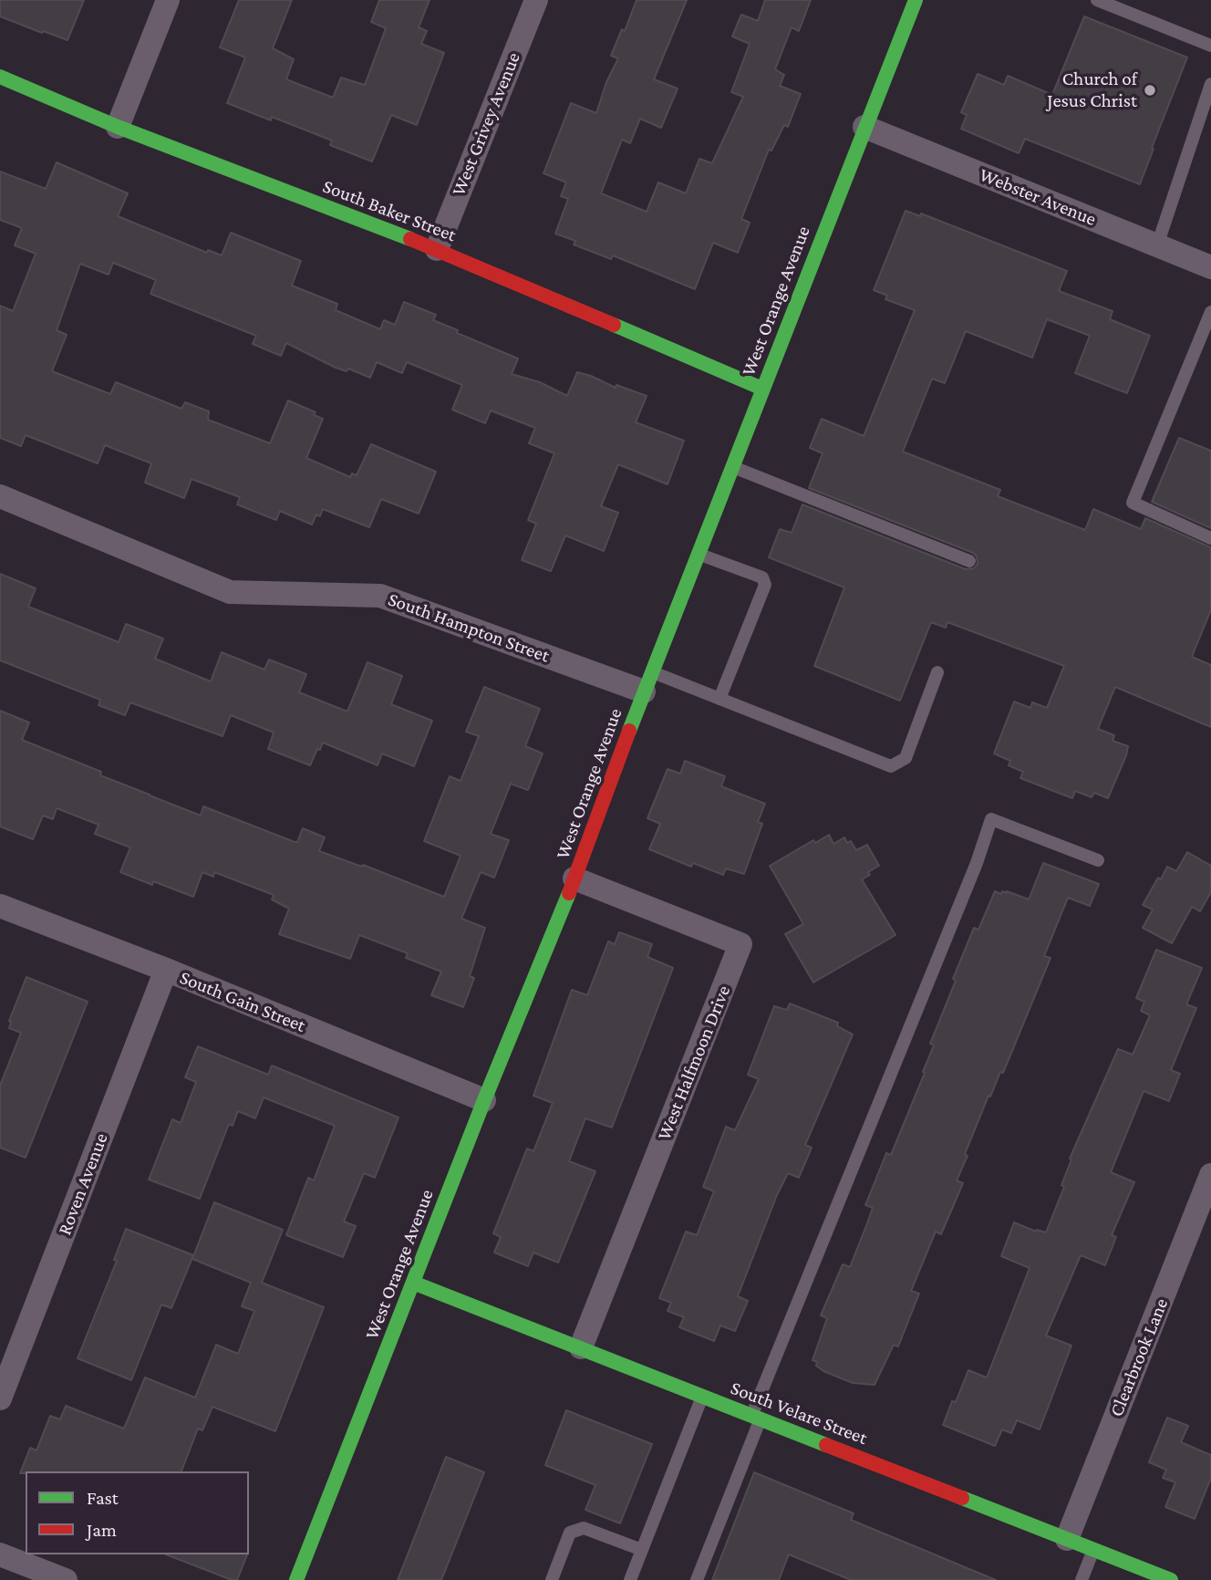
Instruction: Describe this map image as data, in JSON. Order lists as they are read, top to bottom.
{
  "streets": {
    "street": [
      "West Grivey Avenue",
      "Webster Avenue",
      "South Baker Street",
      "West Orange Avenue",
      "South Hampton Street",
      "South Gain Street",
      "West Halfmoon Drive",
      "Roven Avenue",
      "Clearbrook Lane",
      "South Velare Street"
    ]
  },
  "crossings": [
    ["West Grivey Avenue", "South Baker Street"],
    ["Webster Avenue", "West Orange Avenue"],
    ["South Baker Street", "West Orange Avenue"],
    ["West Orange Avenue", "South Hampton Street"],
    ["West Orange Avenue", "South Gain Street"],
    ["West Orange Avenue", "West Halfmoon Drive"],
    ["West Orange Avenue", "South Velare Street"],
    ["South Gain Street", "Roven Avenue"],
    ["West Halfmoon Drive", "South Velare Street"],
    ["Clearbrook Lane", "South Velare Street"]
  ],
  "places": ["Church of Jesus Christ"],
  "legend": ["Fast", "Jam"]
}
